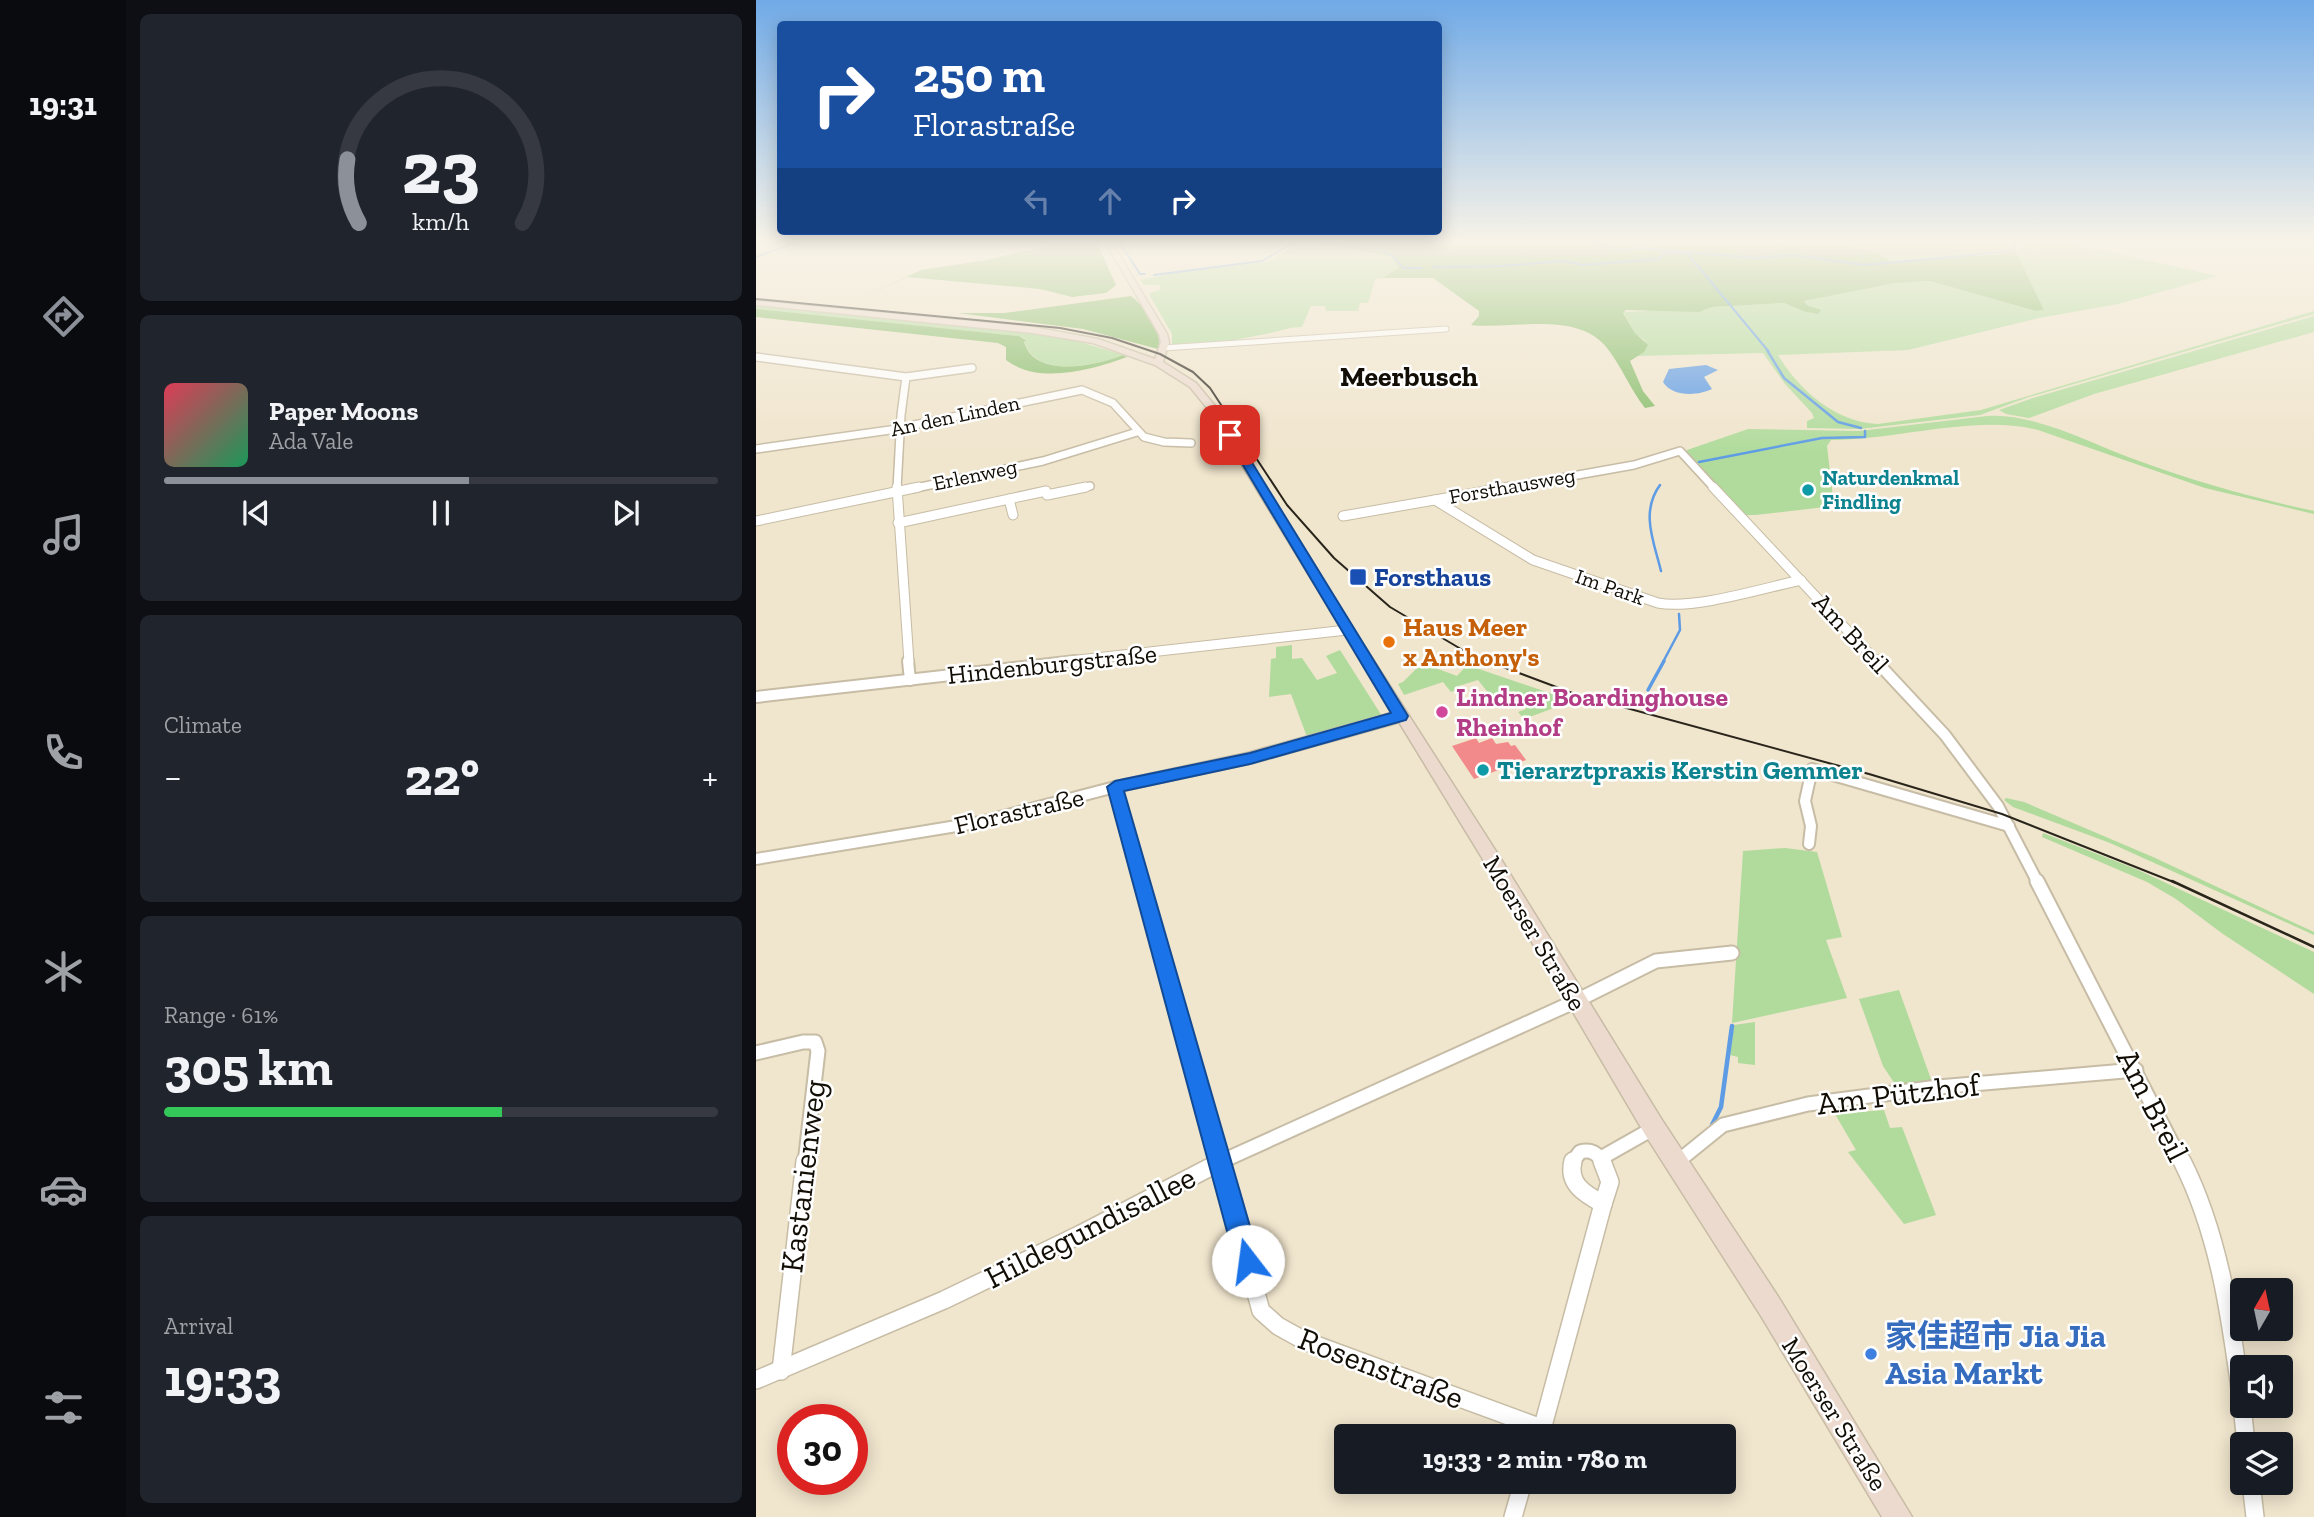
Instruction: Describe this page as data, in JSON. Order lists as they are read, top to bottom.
{
  "streets": {
    "main road": ["Moerser Straße"],
    "street": [
      "An den Linden",
      "Erlenweg",
      "Forsthausweg",
      "Im Park",
      "Am Breil",
      "Hindenburgstraße",
      "Florastraße",
      "Am Pützhof",
      "Kastanienweg",
      "Hildegundisallee",
      "Rosenstraße"
    ]
  },
  "crossings": [
    ["An den Linden", "Erlenweg"],
    ["Forsthausweg", "Im Park"],
    ["Forsthausweg", "Am Breil"],
    ["Im Park", "Am Breil"],
    ["Am Breil", "Am Pützhof"],
    ["Hindenburgstraße", "Moerser Straße"],
    ["Florastraße", "Moerser Straße"],
    ["Florastraße", "Rosenstraße"],
    ["Moerser Straße", "Am Pützhof"],
    ["Moerser Straße", "Hildegundisallee"],
    ["Kastanienweg", "Hildegundisallee"],
    ["Hildegundisallee", "Rosenstraße"]
  ],
  "districts": ["Meerbusch"],
  "places": {
    "other": [
      "Naturdenkmal Findling",
      "Haus Meer x Anthony's",
      "Lindner Boardinghouse Rheinhof",
      "Tierarztpraxis Kerstin Gemmer",
      "家佳超市 Jia Jia Asia Markt"
    ],
    "transit": ["Forsthaus"]
  },
  "north": "top",
  "page": {
    "tabs": "19:31",
    "turn": ["250 m", "Florastraße"],
    "song": ["Paper Moons", "Ada Vale"],
    "tile": [
      "Climate",
      ["Range · 61%", "305 km"],
      ["Arrival", "19:33"]
    ],
    "heat": ["−", "22°", "+"],
    "limit": "30",
    "trip": "19:33 · 2 min · 780 m",
    "gauge": ["23", "km/h"]
  }
}
